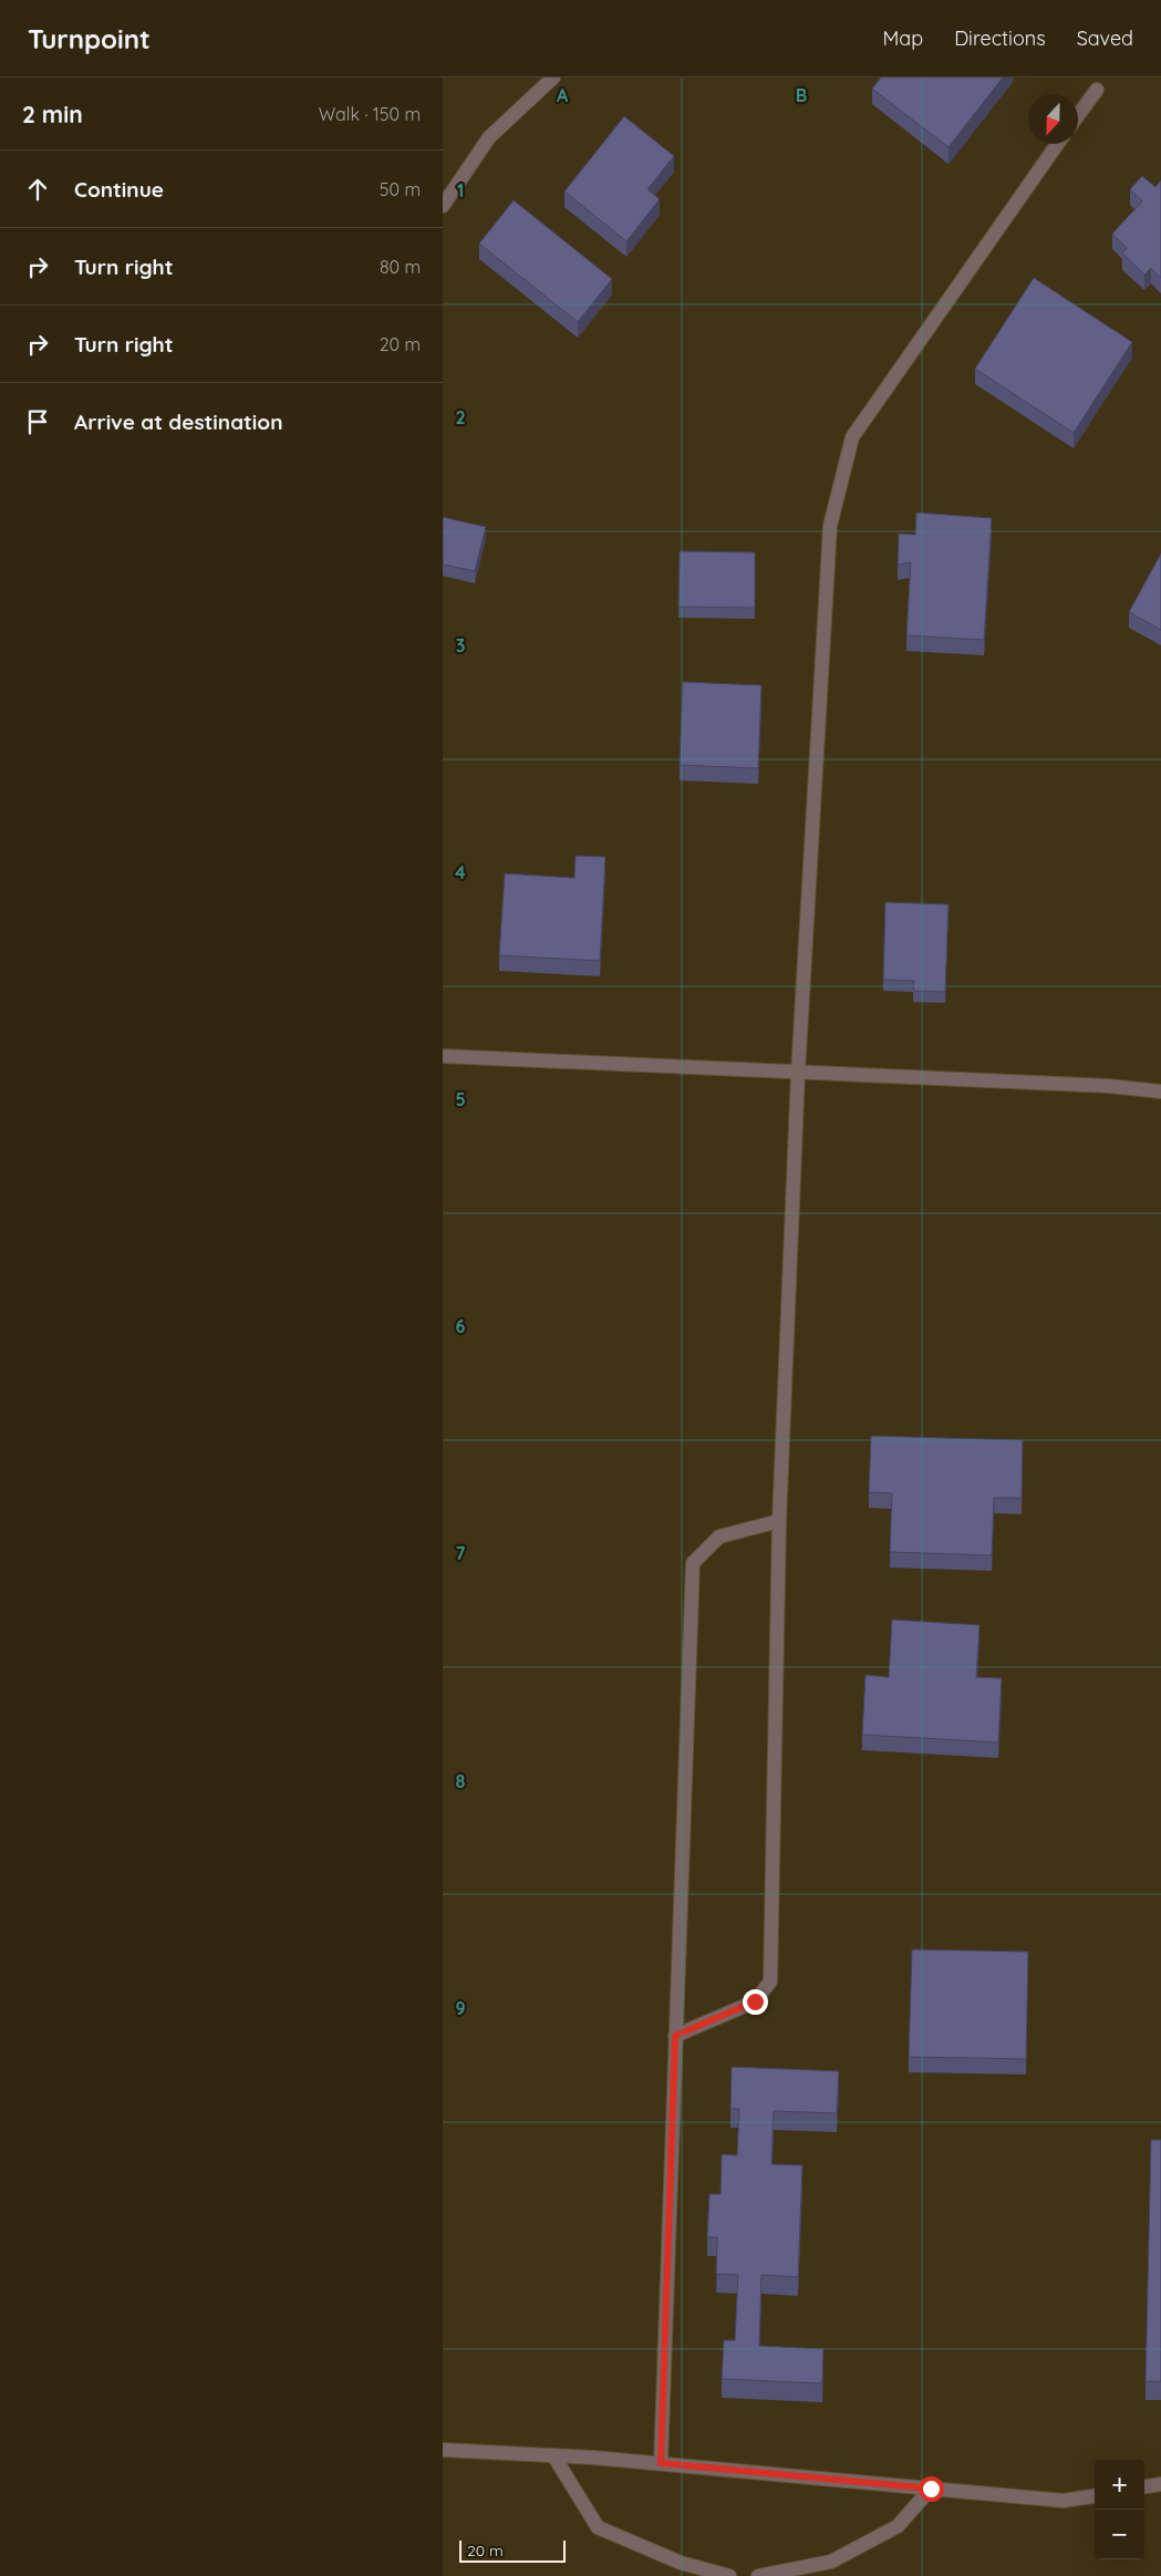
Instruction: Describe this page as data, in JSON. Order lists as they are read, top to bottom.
{
  "scale_bar": "20 m",
  "north": "bottom",
  "page": {
    "header": "Turnpoint",
    "nav": ["Map", "Directions", "Saved"],
    "heading": ["2 min", "Walk · 150 m"],
    "list": [
      ["Continue", "50 m"],
      ["Turn right", "80 m"],
      ["Turn right", "20 m"],
      "Arrive at destination"
    ],
    "map_buttons": ["+", "−"],
    "scale": "20 m"
  },
  "grid": {
    "columns": ["A", "B"],
    "rows": [
      "1",
      "2",
      "3",
      "4",
      "5",
      "6",
      "7",
      "8",
      "9"
    ]
  }
}
